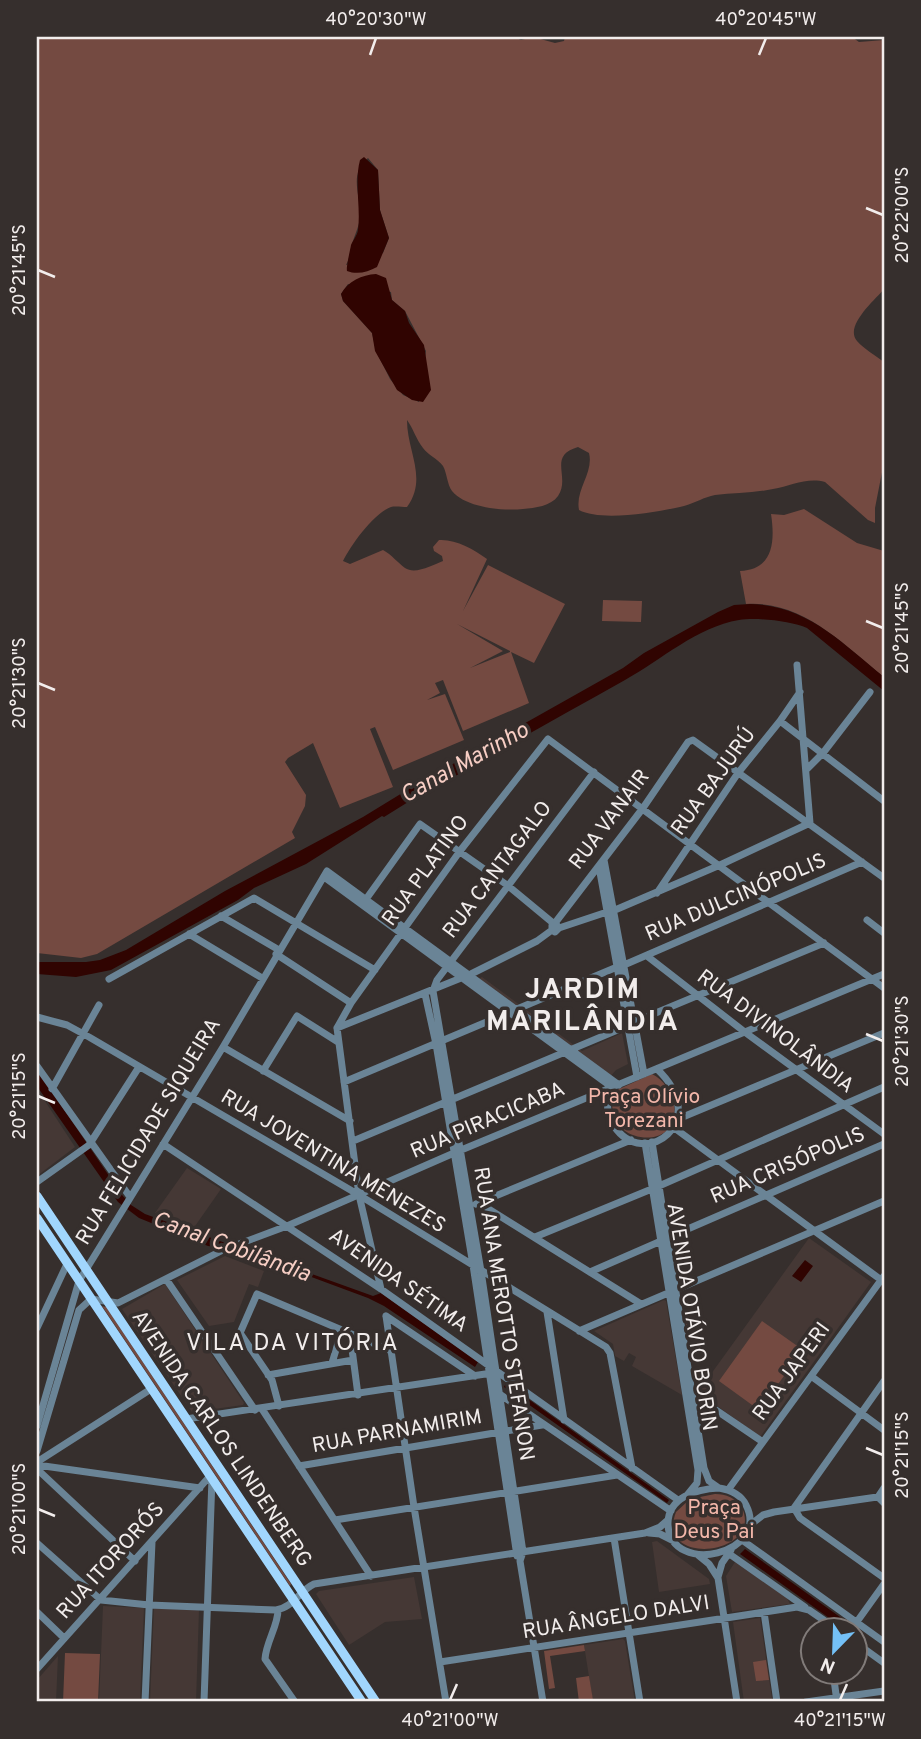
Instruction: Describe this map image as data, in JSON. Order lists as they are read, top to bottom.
{
  "streets": {
    "main road": ["AVENIDA CARLOS LINDENBERG"],
    "street": [
      "RUA BAJURÚ",
      "RUA VANAIR",
      "RUA CANTAGALO",
      "RUA PLATINO",
      "RUA DULCINÓPOLIS",
      "RUA DIVINOLÂNDIA",
      "RUA PIRACICABA",
      "RUA FELICIDADE SIQUEIRA",
      "RUA JOVENTINA MENEZES",
      "RUA CRISÓPOLIS",
      "AVENIDA SÉTIMA",
      "RUA ANA MEROTTO STEFANON",
      "AVENIDA OTÁVIO BORIN",
      "RUA JAPERI",
      "RUA PARNAMIRIM",
      "RUA ITORORÓS",
      "RUA ÂNGELO DALVI"
    ]
  },
  "crossings": [
    ["RUA BAJURÚ", "RUA VANAIR"],
    ["RUA CANTAGALO", "RUA PLATINO"],
    ["RUA CANTAGALO", "RUA ANA MEROTTO STEFANON"],
    ["RUA DULCINÓPOLIS", "RUA DIVINOLÂNDIA"],
    ["RUA DULCINÓPOLIS", "RUA ANA MEROTTO STEFANON"],
    ["RUA DIVINOLÂNDIA", "RUA PIRACICABA"],
    ["RUA PIRACICABA", "RUA JOVENTINA MENEZES"],
    ["RUA PIRACICABA", "AVENIDA SÉTIMA"],
    ["RUA PIRACICABA", "RUA ANA MEROTTO STEFANON"],
    ["RUA PIRACICABA", "AVENIDA OTÁVIO BORIN"],
    ["RUA PIRACICABA", "AVENIDA CARLOS LINDENBERG"],
    ["RUA FELICIDADE SIQUEIRA", "RUA JOVENTINA MENEZES"],
    ["RUA FELICIDADE SIQUEIRA", "AVENIDA SÉTIMA"],
    ["RUA FELICIDADE SIQUEIRA", "AVENIDA CARLOS LINDENBERG"],
    ["RUA JOVENTINA MENEZES", "AVENIDA SÉTIMA"],
    ["RUA JOVENTINA MENEZES", "RUA ANA MEROTTO STEFANON"],
    ["RUA CRISÓPOLIS", "AVENIDA OTÁVIO BORIN"],
    ["AVENIDA SÉTIMA", "RUA ANA MEROTTO STEFANON"],
    ["AVENIDA SÉTIMA", "AVENIDA OTÁVIO BORIN"],
    ["AVENIDA SÉTIMA", "RUA JAPERI"],
    ["AVENIDA SÉTIMA", "RUA ÂNGELO DALVI"],
    ["RUA ANA MEROTTO STEFANON", "RUA PARNAMIRIM"],
    ["RUA ANA MEROTTO STEFANON", "RUA ÂNGELO DALVI"],
    ["AVENIDA OTÁVIO BORIN", "RUA JAPERI"],
    ["AVENIDA OTÁVIO BORIN", "RUA ÂNGELO DALVI"],
    ["RUA JAPERI", "RUA ÂNGELO DALVI"],
    ["AVENIDA CARLOS LINDENBERG", "RUA ITORORÓS"]
  ],
  "districts": ["JARDIM MARILÂNDIA", "VILA DA VITÓRIA"],
  "water": ["Canal Marinho", "Canal Cobilândia"],
  "parks": ["Praça Olívio Torezani", "Praça Deus Pai"],
  "north": "bottom left",
  "coordinates": [
    "40°20'30\"W",
    "40°20'45\"W",
    "20°22'00\"S",
    "20°21'45\"S",
    "20°21'30\"S",
    "20°21'15\"S",
    "20°21'00\"S",
    "40°21'00\"W",
    "40°21'15\"W"
  ]
}
